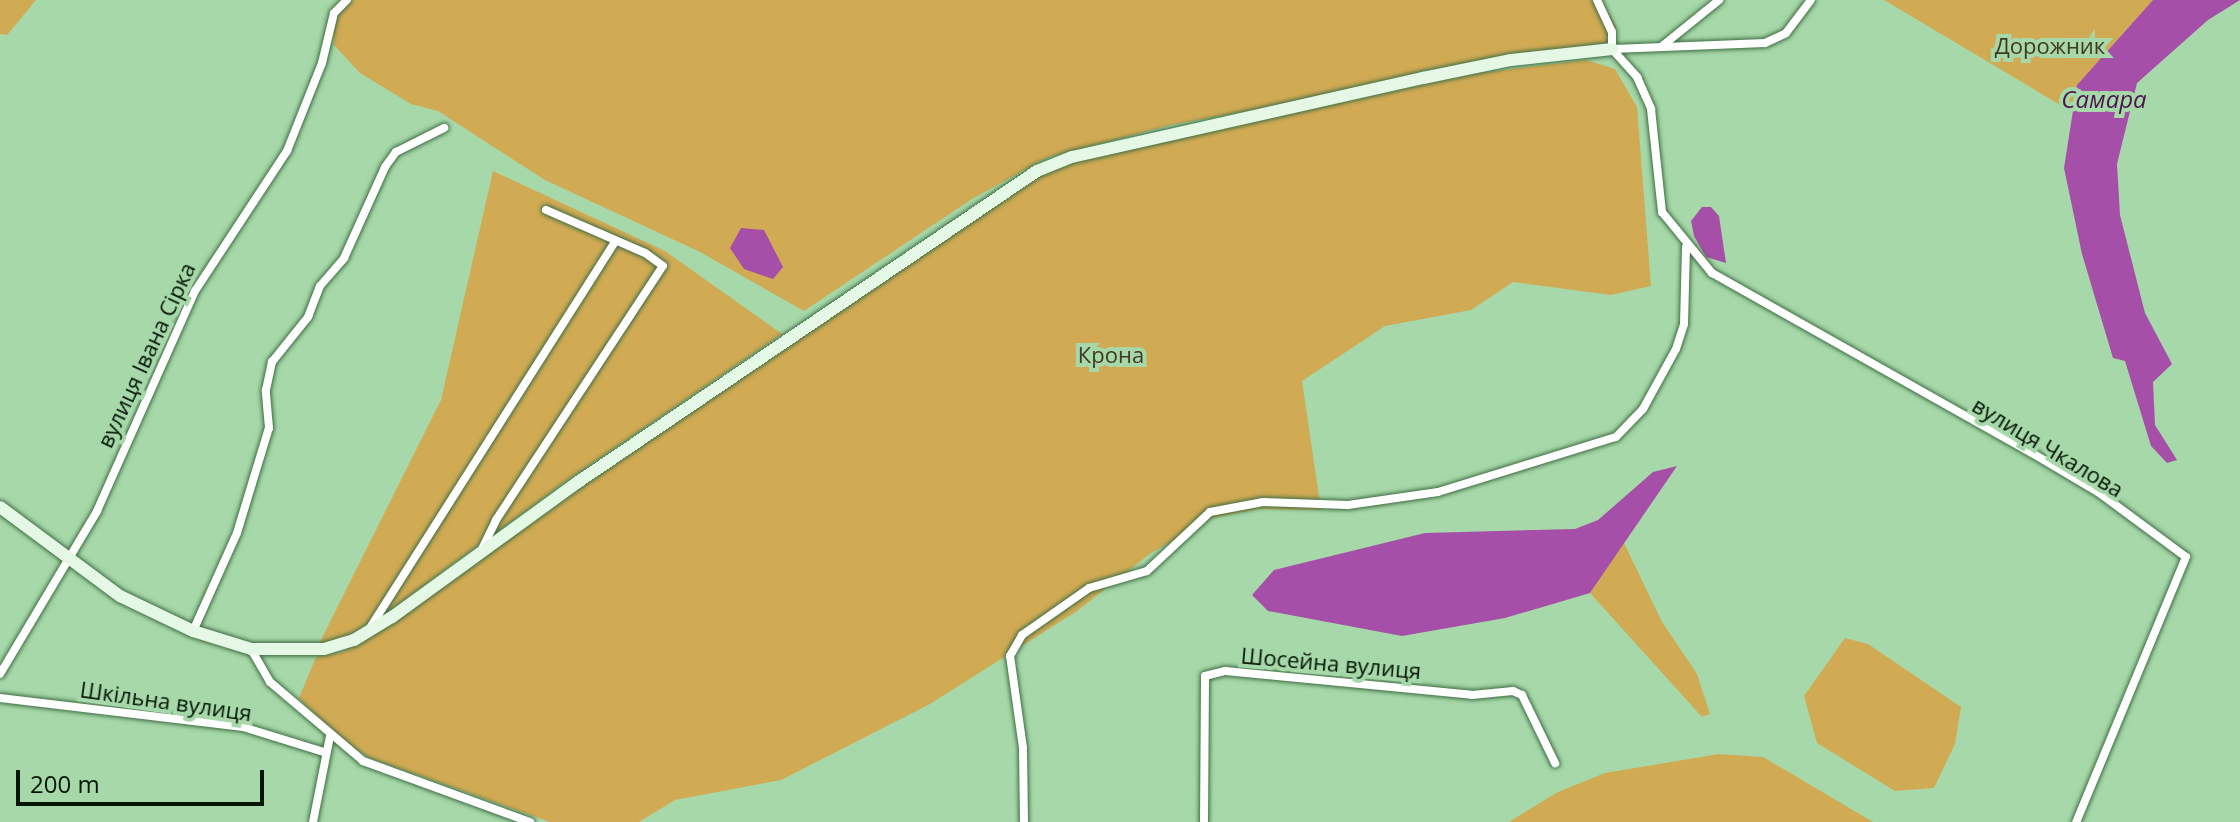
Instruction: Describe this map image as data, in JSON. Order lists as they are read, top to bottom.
{
  "streets": {
    "street": [
      "вулиця Івана Сірка",
      "вулиця Чкалова",
      "Шосейна вулиця",
      "Шкільна вулиця"
    ]
  },
  "water": ["Самара"],
  "parks": ["Дорожник", "Крона"],
  "scale_bar": "200 m"
}
